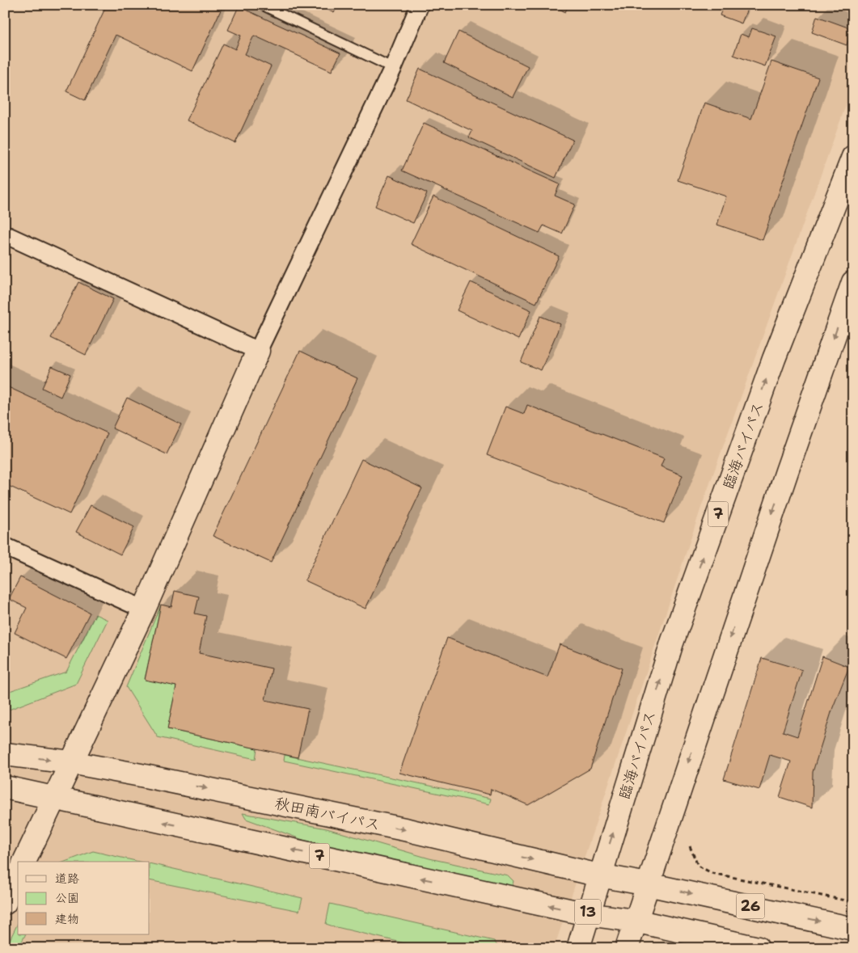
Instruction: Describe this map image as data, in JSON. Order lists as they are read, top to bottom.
{
  "streets": {
    "main road": [
      "臨海バイパス",
      "7",
      "秋田南バイパス",
      "26",
      "13"
    ]
  },
  "crossings": [
    ["臨海バイパス", "秋田南バイパス"],
    ["臨海バイパス", "13"],
    ["7", "13"],
    ["秋田南バイパス", "26"],
    ["秋田南バイパス", "13"]
  ],
  "legend": ["道路", "公園", "建物"]
}
